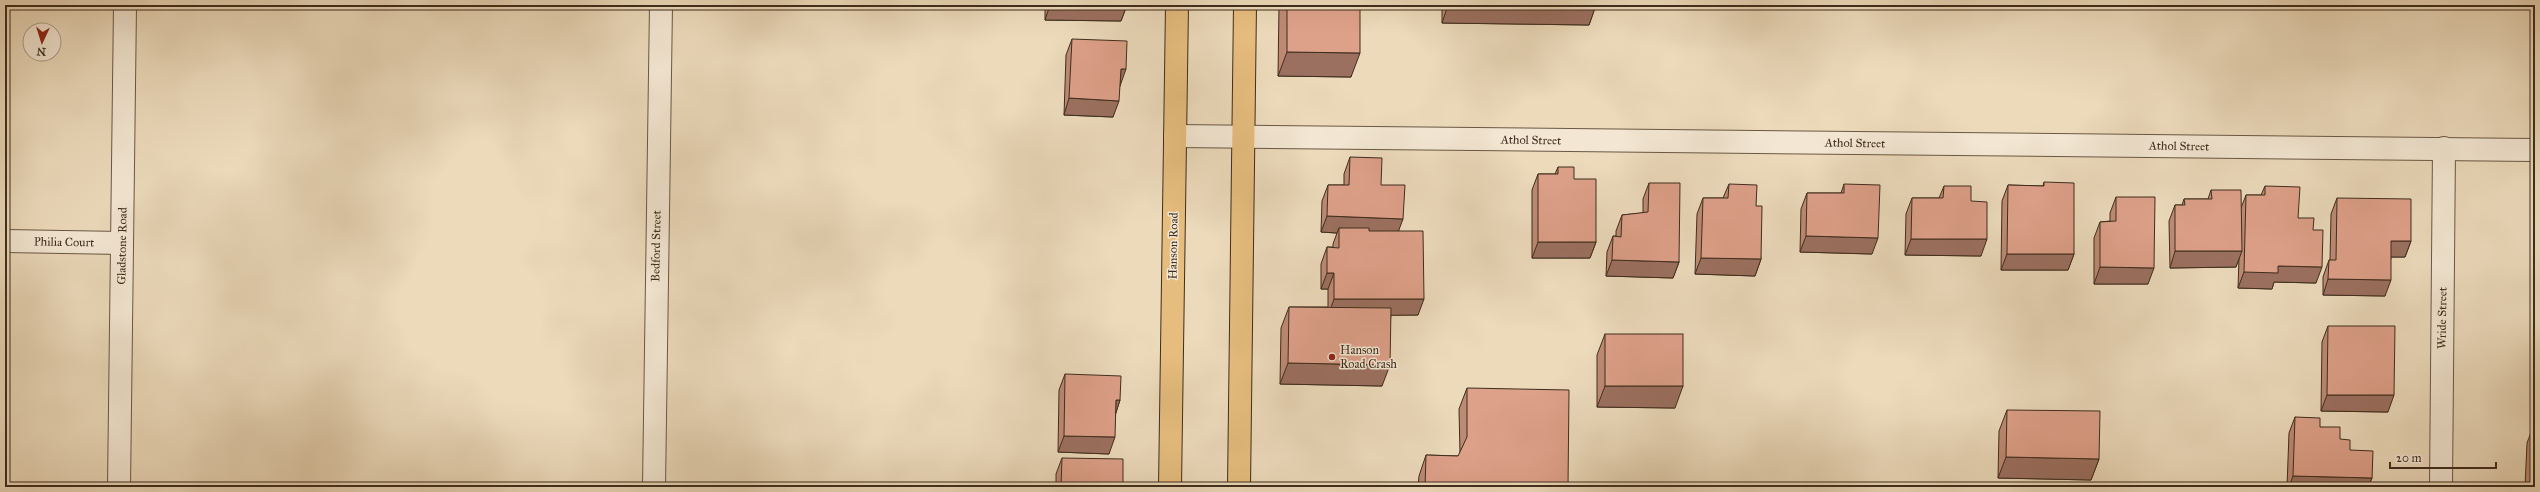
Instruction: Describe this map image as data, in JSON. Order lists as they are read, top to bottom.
{
  "streets": {
    "main road": ["Hanson Road"],
    "street": [
      "Athol Street",
      "Philia Court",
      "Gladstone Road",
      "Bedford Street",
      "Wride Street"
    ]
  },
  "crossings": [
    ["Athol Street", "Hanson Road"],
    ["Athol Street", "Wride Street"],
    ["Philia Court", "Gladstone Road"]
  ],
  "places": ["Hanson Road Crash"],
  "scale_bar": "20 m",
  "north": "bottom"
}
